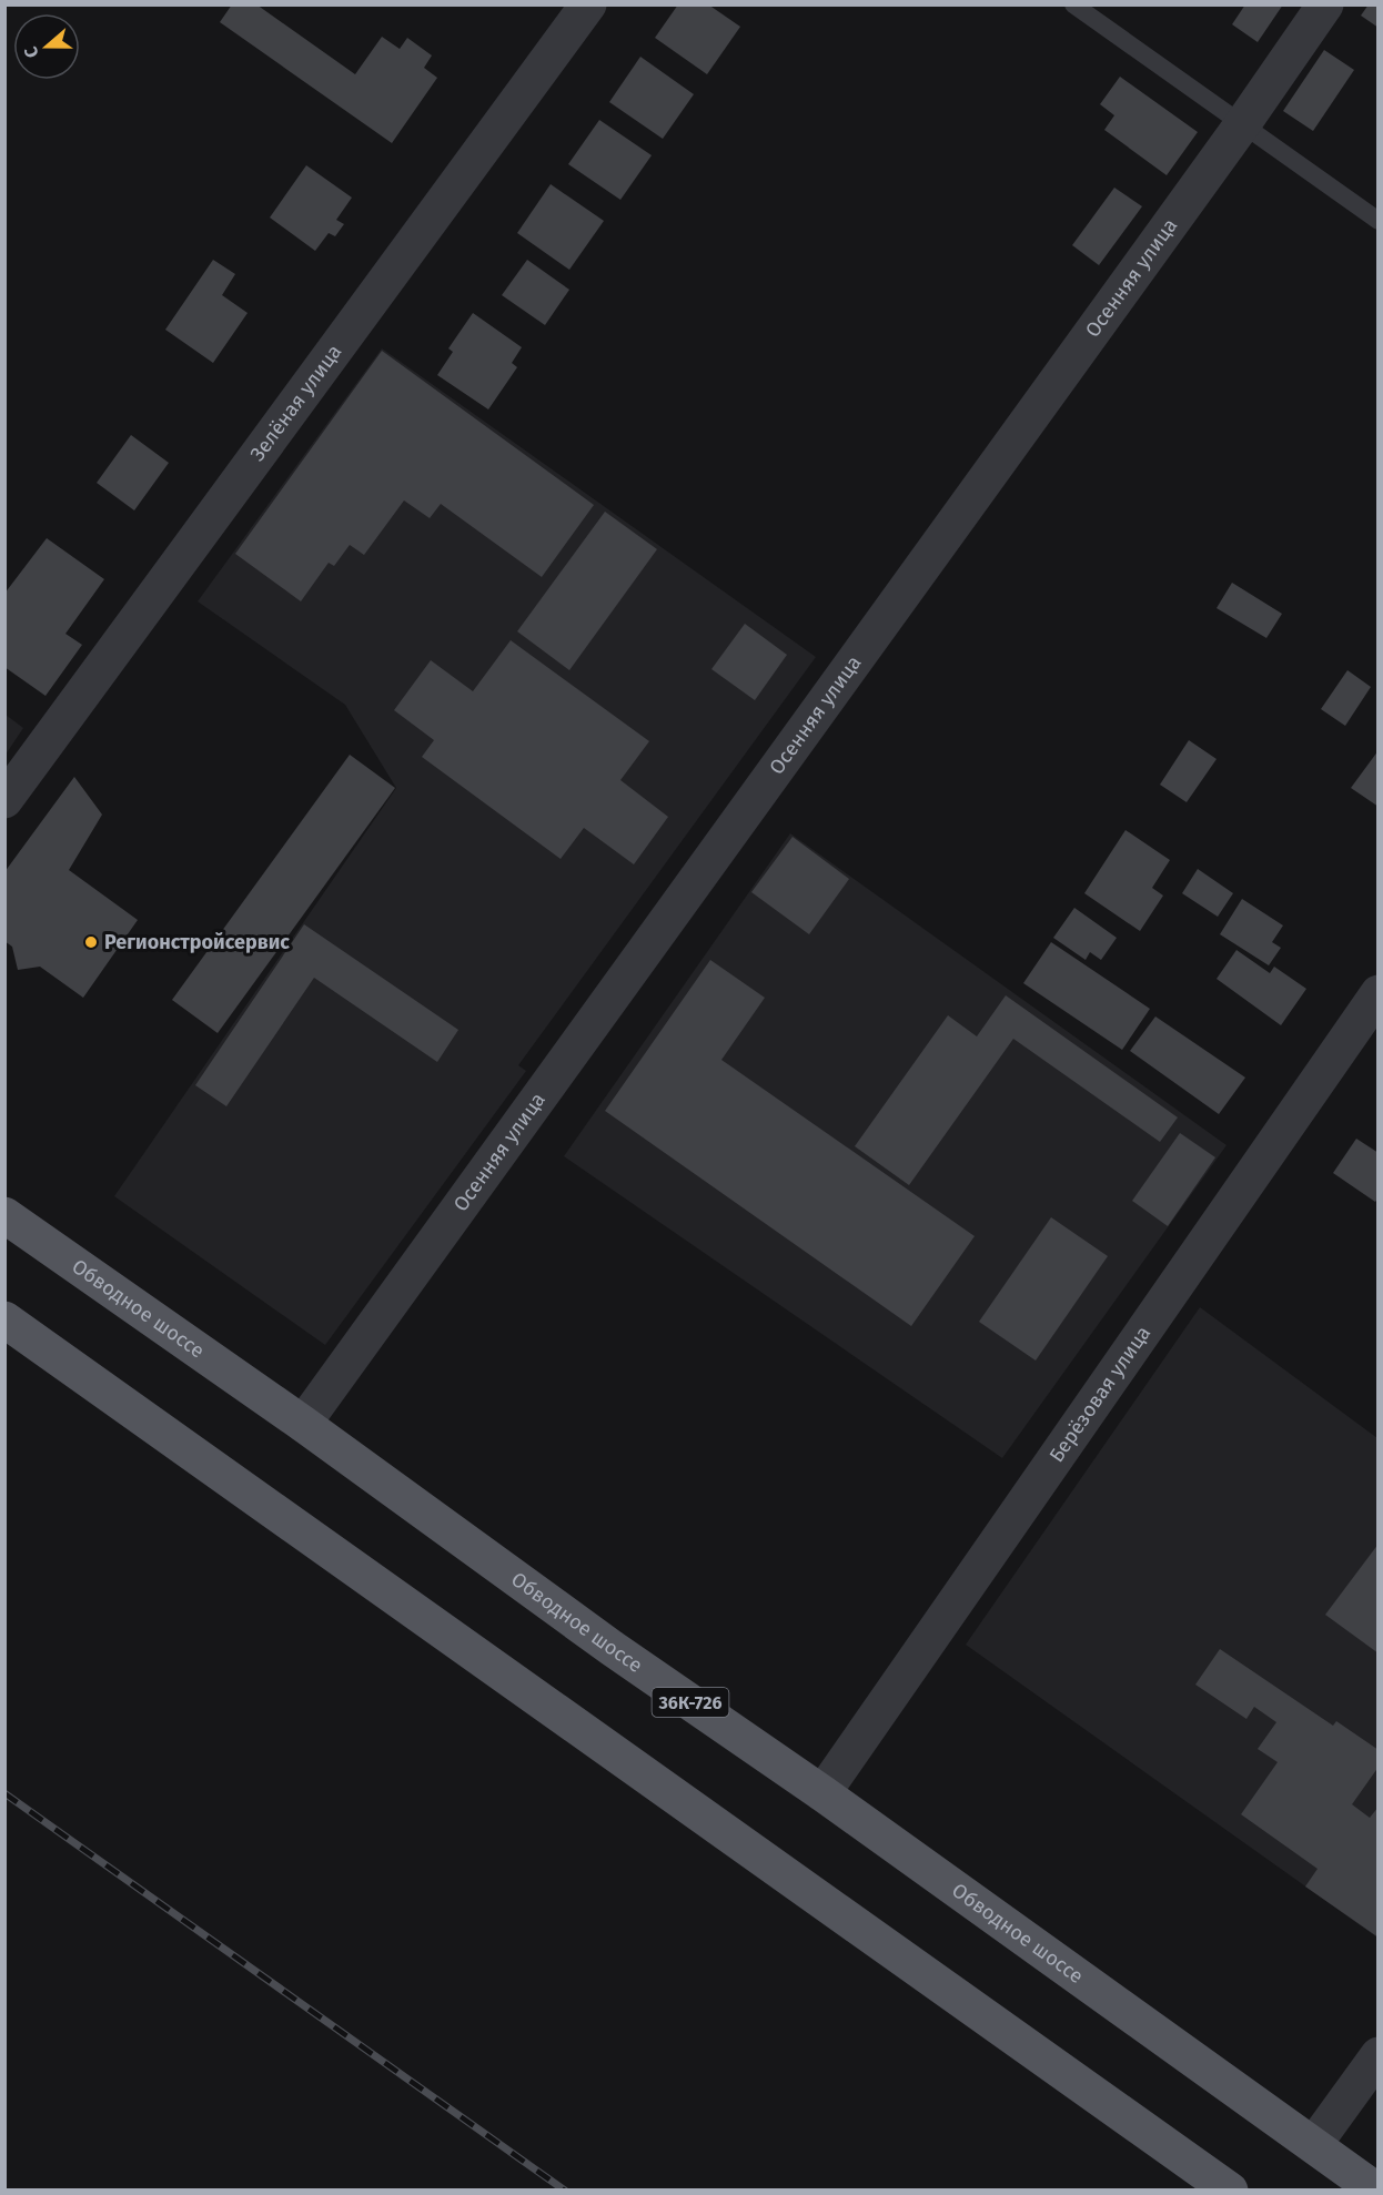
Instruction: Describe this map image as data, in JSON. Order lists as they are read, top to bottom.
{
  "streets": {
    "main road": ["Обводное шоссе", "36К-726"],
    "street": ["Осенняя улица", "Зелёная улица", "Берёзовая улица"]
  },
  "crossings": [
    ["Осенняя улица", "Обводное шоссе"],
    ["Обводное шоссе", "Берёзовая улица"]
  ],
  "places": ["Регионстройсервис"],
  "north": "left"
}
